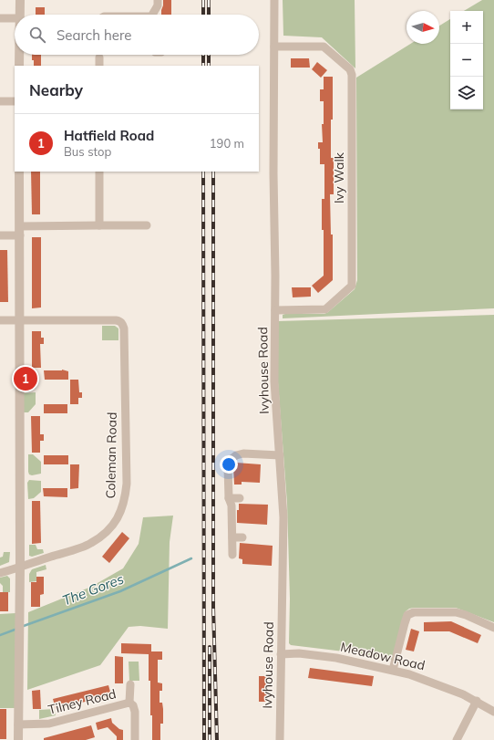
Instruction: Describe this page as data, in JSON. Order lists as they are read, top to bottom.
{
  "streets": {
    "street": [
      "Ivy Walk",
      "Ivyhouse Road",
      "Coleman Road",
      "Meadow Road",
      "Tilney Road"
    ]
  },
  "crossings": [
    ["Ivy Walk", "Ivyhouse Road"],
    ["Ivyhouse Road", "Meadow Road"]
  ],
  "water": ["The Gores"],
  "north": "right",
  "page": {
    "map_buttons": ["+", "−"],
    "search": "Search here",
    "heading": "Nearby",
    "list": [
      {
        "mark": "1",
        "name": "Hatfield Road",
        "note": "Bus stop",
        "value": "190 m"
      }
    ],
    "pins": "1"
  }
}
